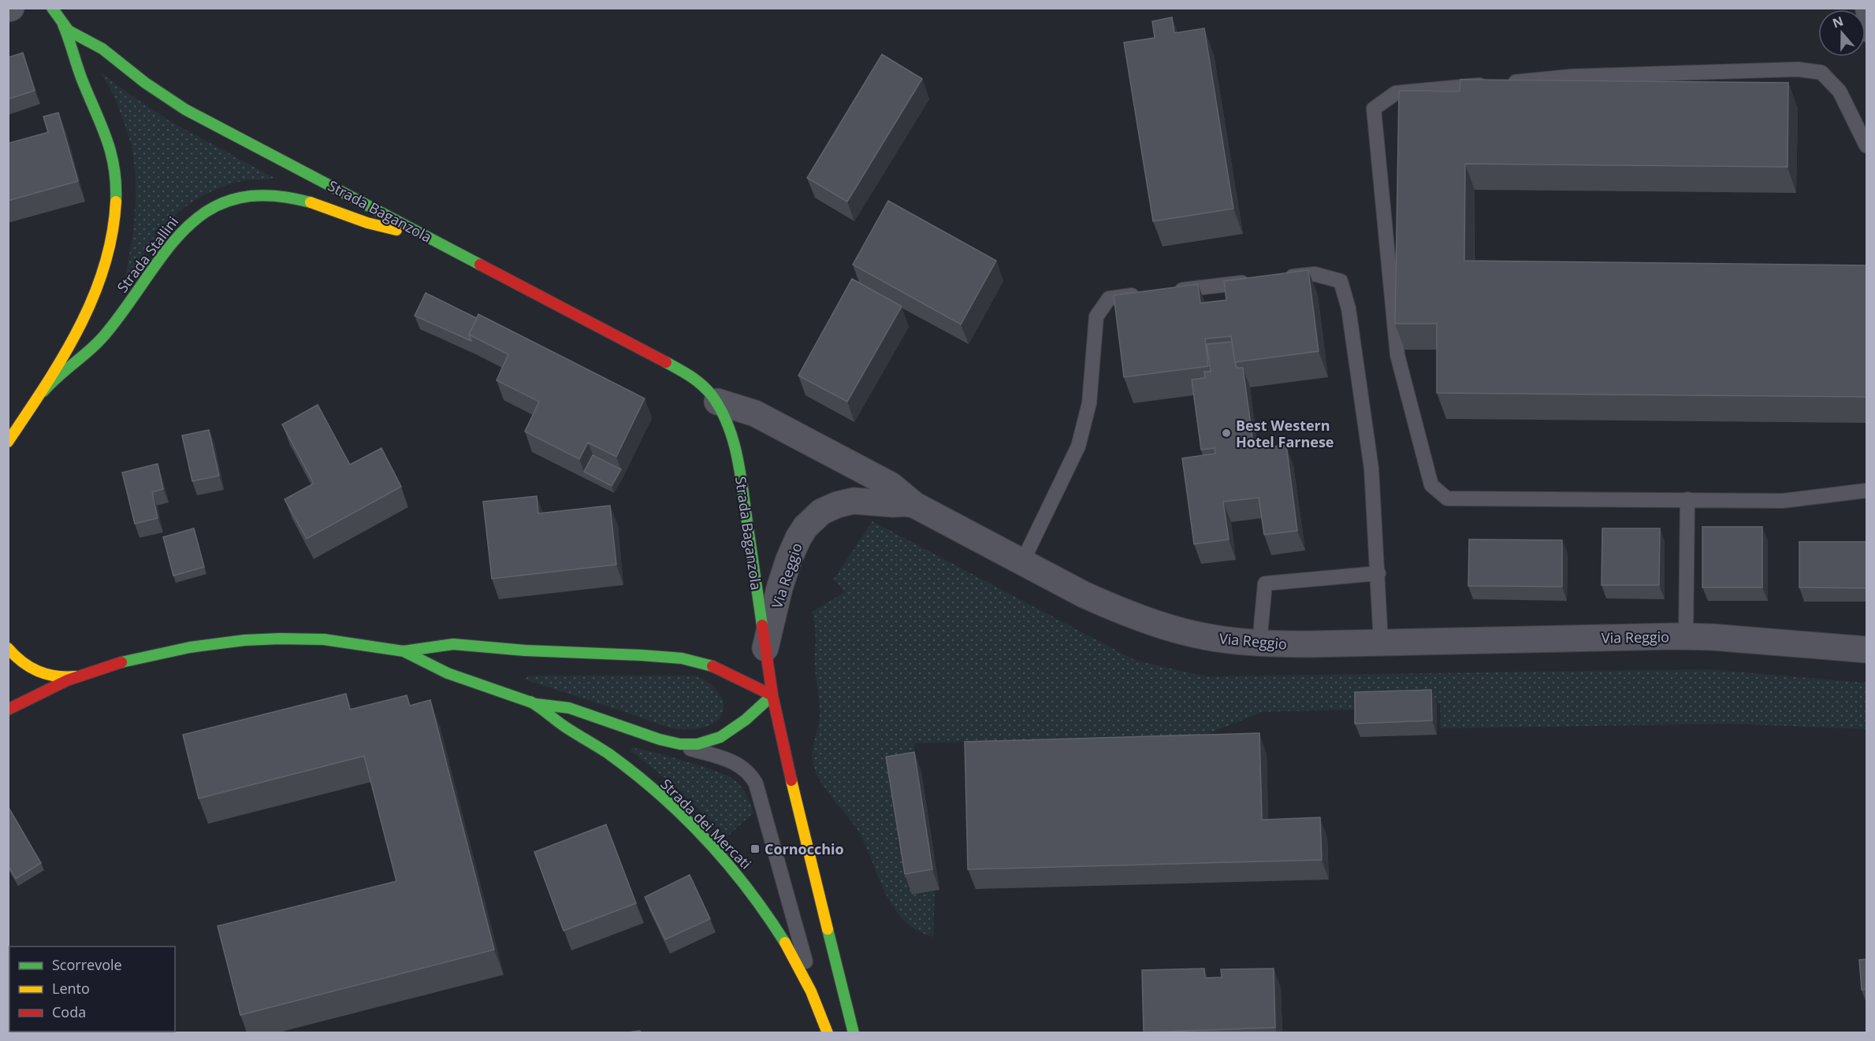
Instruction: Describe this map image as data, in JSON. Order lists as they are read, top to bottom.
{
  "streets": {
    "street": [
      "Strada Baganzola",
      "Strada Stallini",
      "Via Reggio",
      "Strada dei Mercati"
    ]
  },
  "crossings": [
    ["Strada Baganzola", "Strada Stallini"],
    ["Strada Baganzola", "Via Reggio"],
    ["Strada Baganzola", "Strada dei Mercati"]
  ],
  "places": {
    "other": ["Best Western Hotel Farnese"],
    "transit": ["Cornocchio"]
  },
  "legend": ["Scorrevole", "Lento", "Coda"],
  "north": "top"
}
